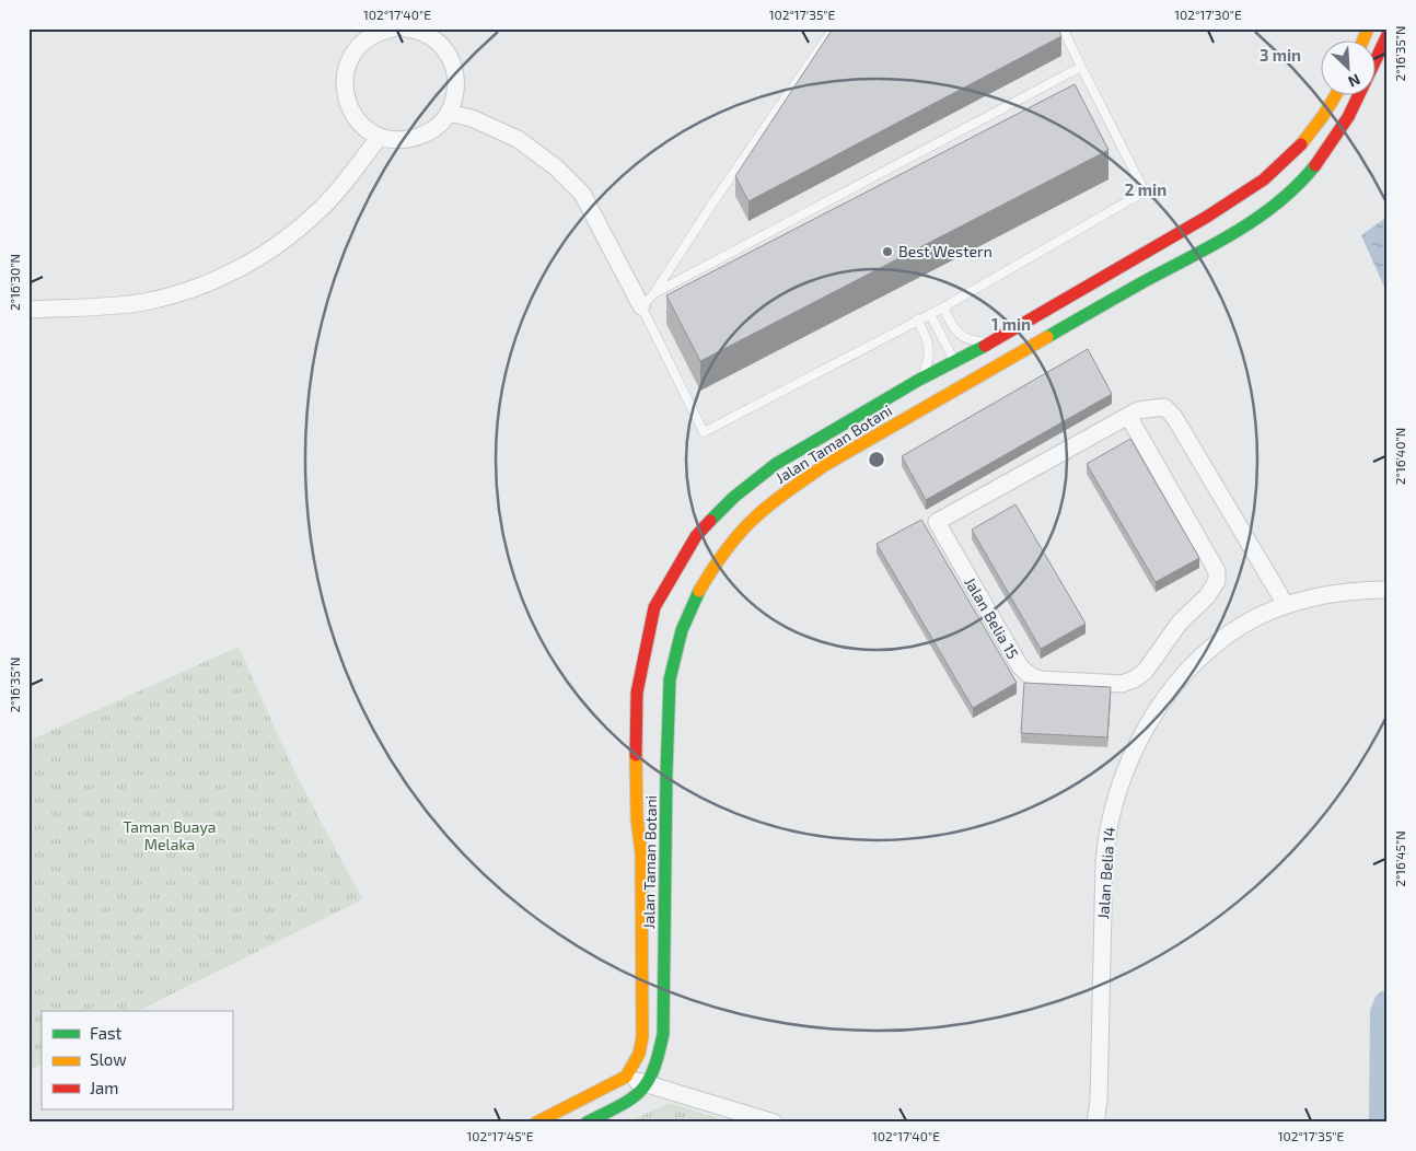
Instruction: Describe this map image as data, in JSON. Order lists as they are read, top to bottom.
{
  "streets": {
    "street": ["Jalan Taman Botani", "Jalan Belia 15", "Jalan Belia 14"]
  },
  "crossings": [
    ["Jalan Belia 15", "Jalan Belia 14"]
  ],
  "parks": ["Taman Buaya Melaka"],
  "places": ["Best Western"],
  "legend": ["Fast", "Slow", "Jam"],
  "north": "bottom right",
  "coordinates": [
    "102°17'40\"E",
    "102°17'35\"E",
    "102°17'30\"E",
    "2°16'35\"N",
    "2°16'30\"N",
    "2°16'40\"N",
    "2°16'45\"N",
    "102°17'45\"E"
  ],
  "rings": ["3 min", "2 min", "1 min"]
}
